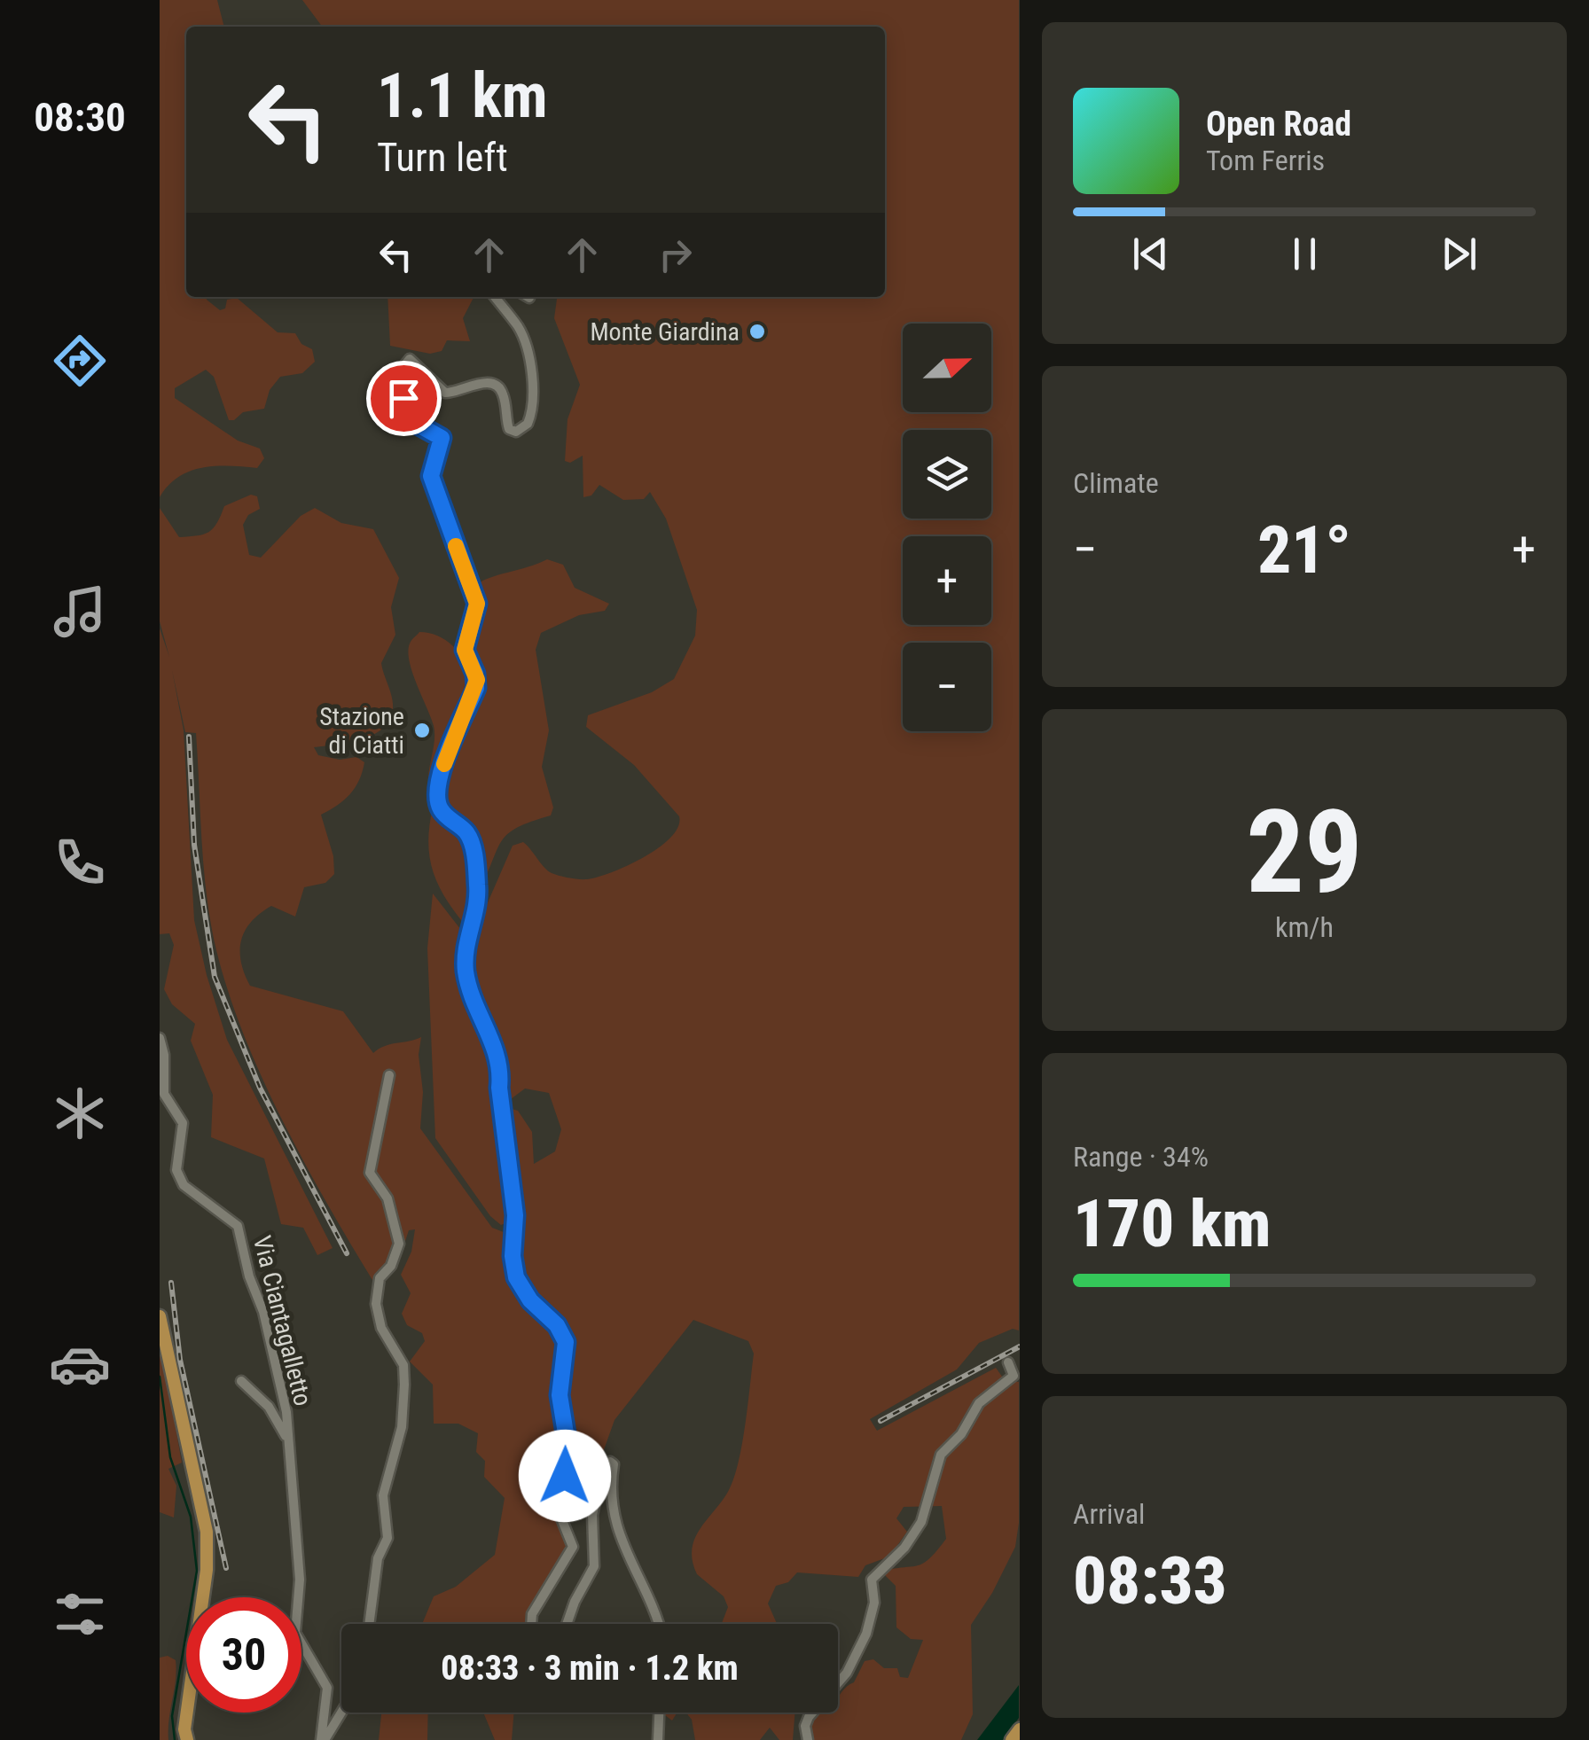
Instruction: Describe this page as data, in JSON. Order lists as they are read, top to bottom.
{
  "streets": {
    "street": ["Via Ciantagalletto"]
  },
  "places": ["Monte Giardina", "Stazione di Ciatti"],
  "north": "right",
  "page": {
    "tabs": "08:30",
    "turn": ["1.1 km", "Turn left"],
    "song": ["Open Road", "Tom Ferris"],
    "map_buttons": ["+", "−"],
    "tile": [
      "Climate",
      ["29", "km/h"],
      ["Range · 34%", "170 km"],
      ["Arrival", "08:33"]
    ],
    "heat": ["−", "21°", "+"],
    "limit": "30",
    "trip": "08:33 · 3 min · 1.2 km"
  }
}
